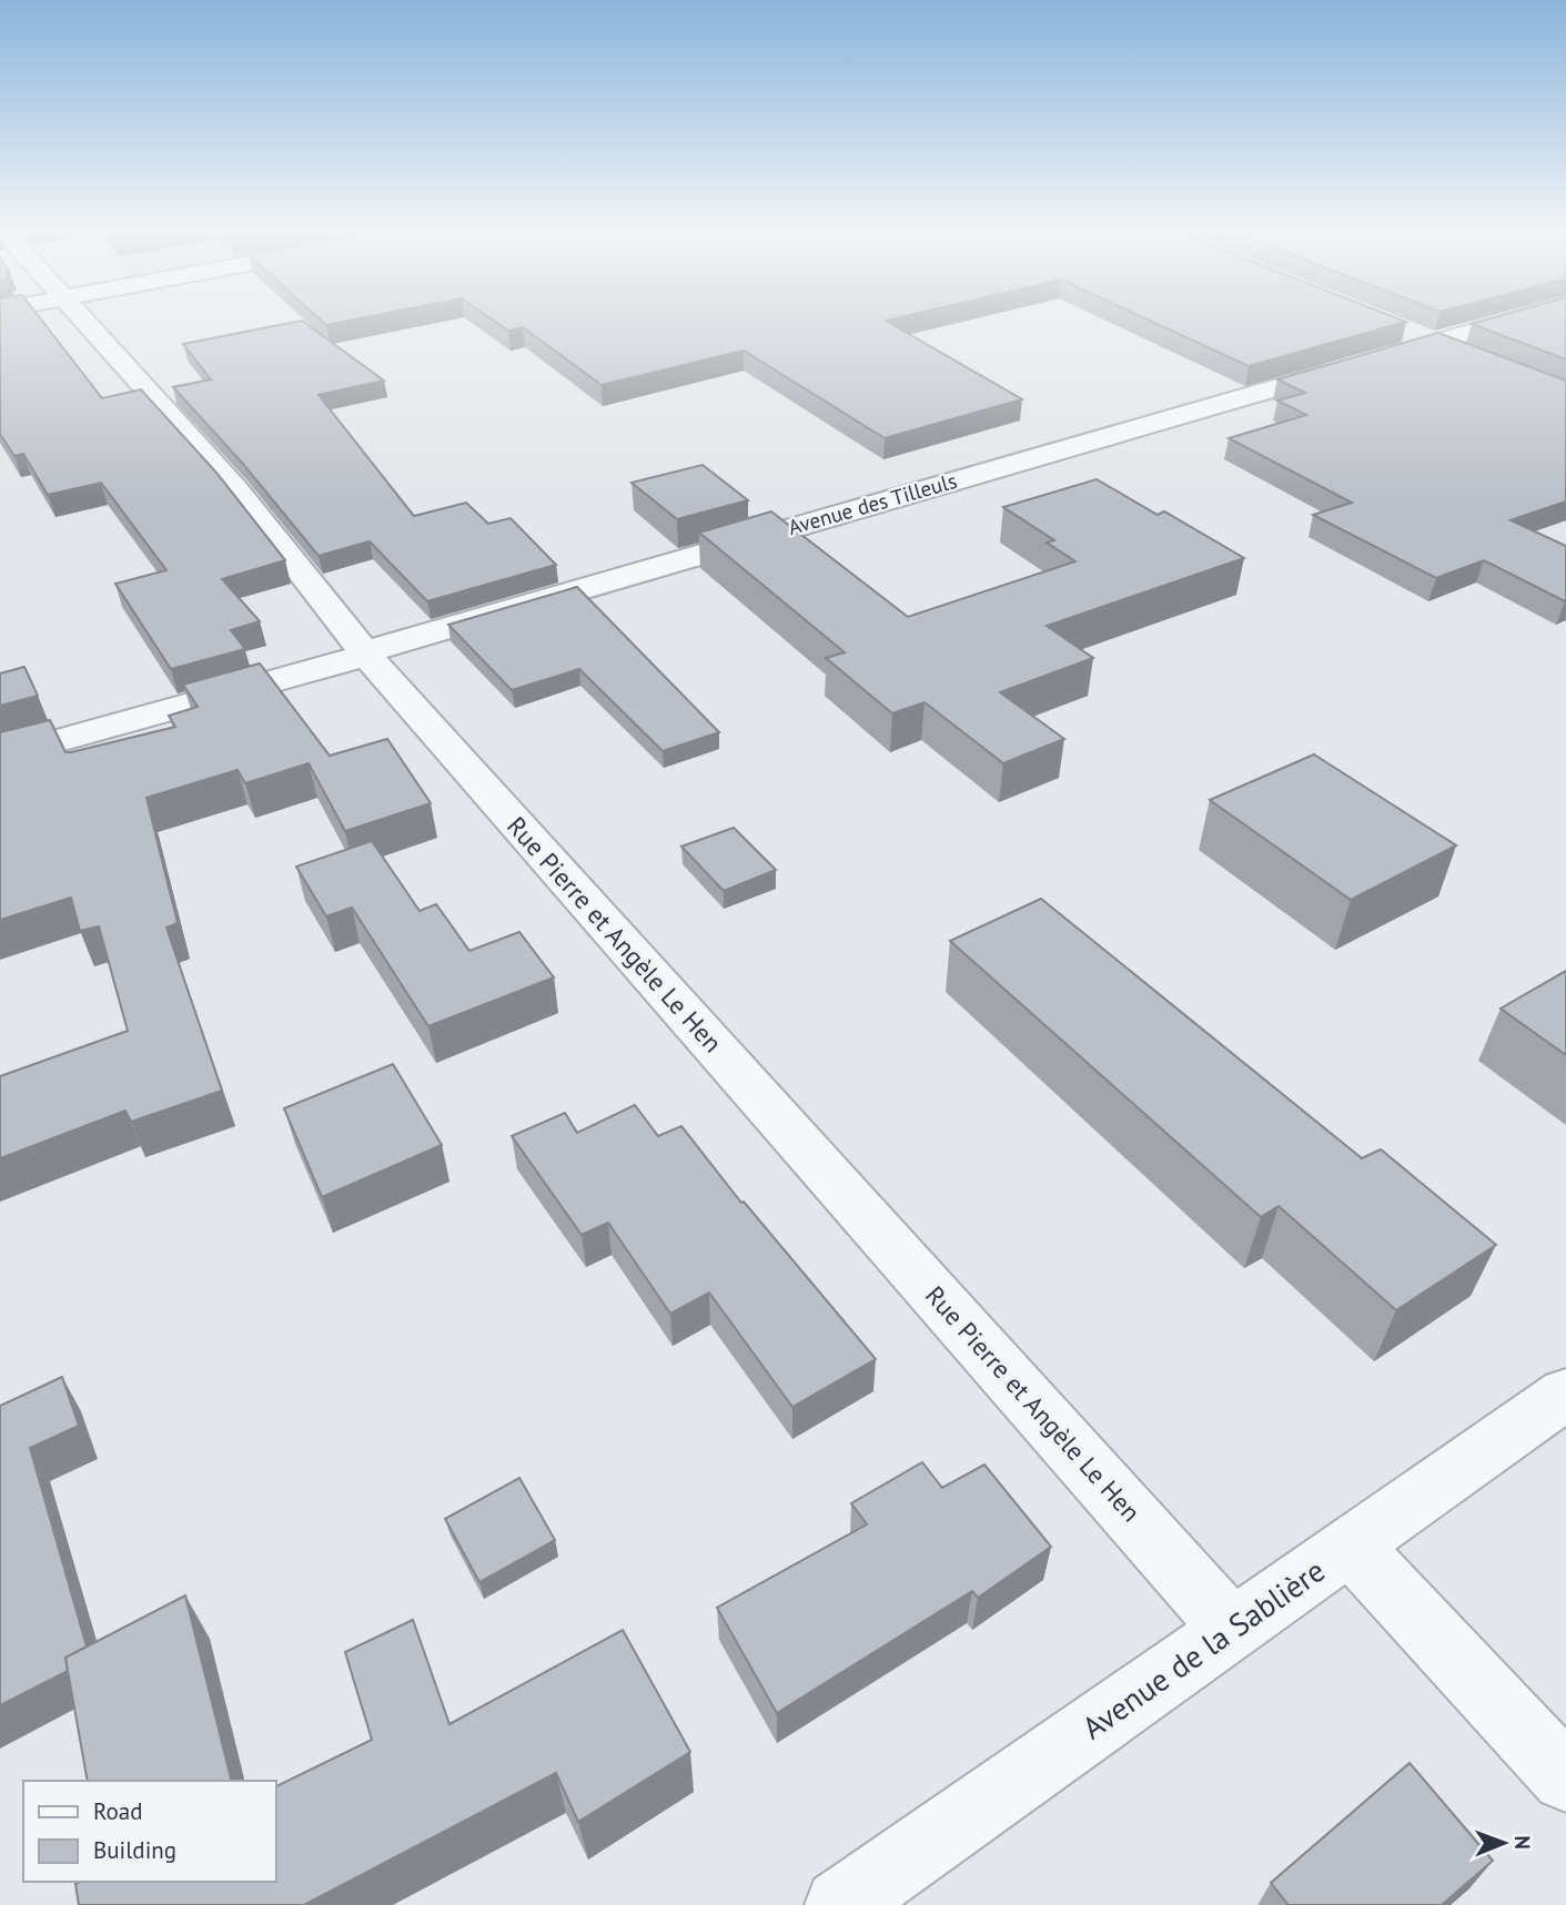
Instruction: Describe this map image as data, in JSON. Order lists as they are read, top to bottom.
{
  "streets": {
    "street": ["Avenue des Tilleuls", "Rue Pierre et Angèle Le Hen", "Avenue de la Sablière"]
  },
  "crossings": [
    ["Avenue des Tilleuls", "Rue Pierre et Angèle Le Hen"],
    ["Rue Pierre et Angèle Le Hen", "Avenue de la Sablière"]
  ],
  "legend": ["Road", "Building"],
  "north": "right"
}
